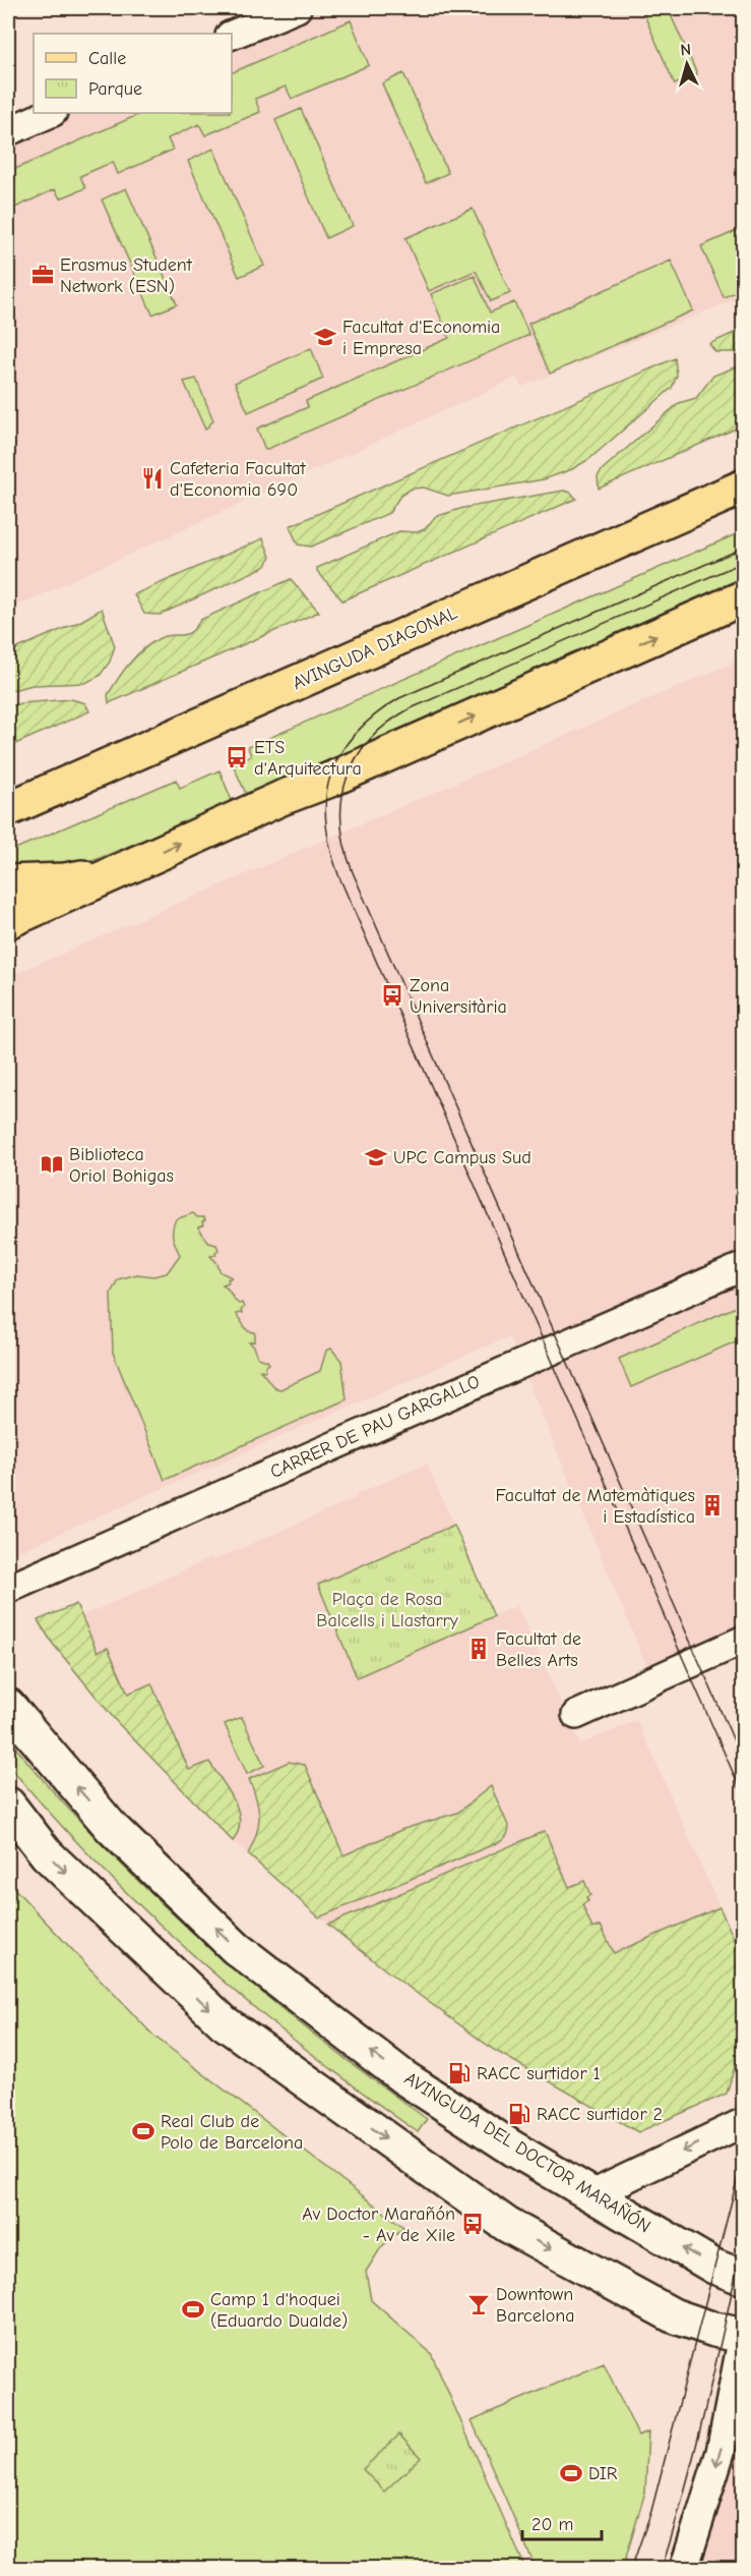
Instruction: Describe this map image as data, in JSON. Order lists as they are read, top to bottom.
{
  "streets": {
    "main road": ["AVINGUDA DIAGONAL"],
    "street": ["CARRER DE PAU GARGALLO", "AVINGUDA DEL DOCTOR MARAÑÓN"]
  },
  "parks": ["Plaça de Rosa Balcells i Llastarry"],
  "places": {
    "office": ["Erasmus Student Network (ESN)"],
    "school or university": ["Facultat d'Economia i Empresa", "UPC Campus Sud"],
    "restaurant": ["Cafeteria Facultat d'Economia 690"],
    "bus stop": ["ETS d'Arquitectura", "Zona Universitària", "Av Doctor Marañón - Av de Xile"],
    "library": ["Biblioteca Oriol Bohigas"],
    "building": ["Facultat de Matemàtiques i Estadística", "Facultat de Belles Arts"],
    "fuel station": ["RACC surtidor 1", "RACC surtidor 2"],
    "sports": ["Real Club de Polo de Barcelona", "Camp 1 d'hoquei (Eduardo Dualde)", "DIR"],
    "bar": ["Downtown Barcelona"]
  },
  "legend": ["Calle", "Parque"],
  "scale_bar": "20 m",
  "north": "top"
}
